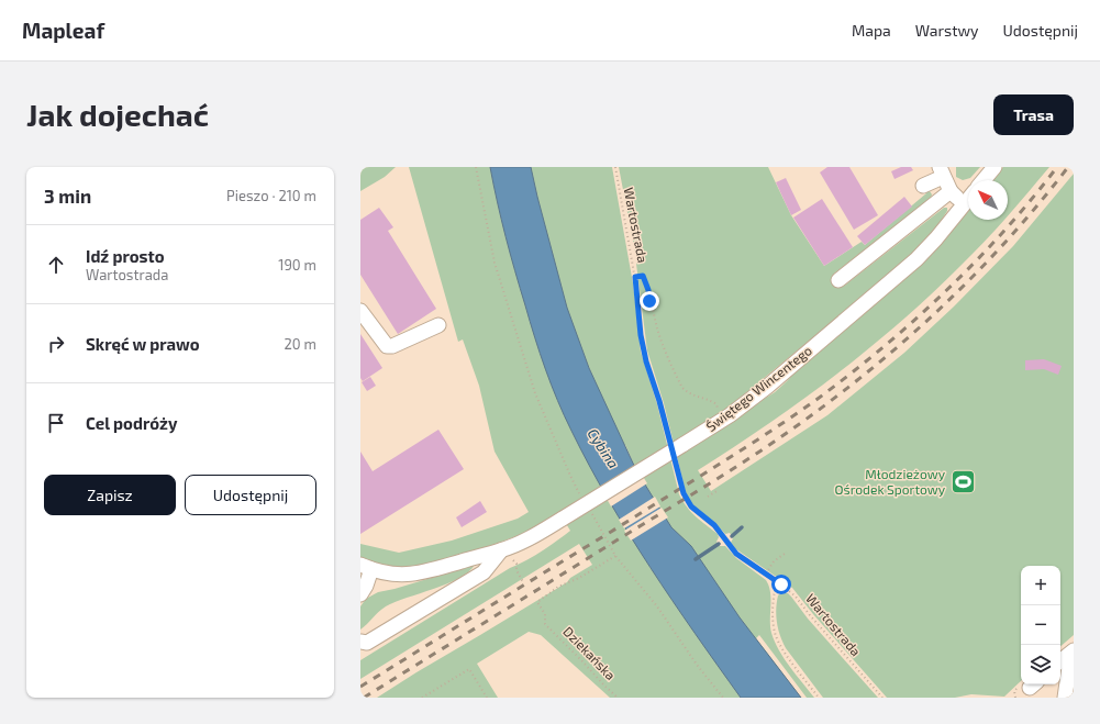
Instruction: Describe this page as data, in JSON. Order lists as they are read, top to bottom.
{
  "streets": {
    "street": ["Świętego Wincentego"],
    "path": ["Wartostrada", "Dziekańska"]
  },
  "crossings": [
    ["Wartostrada", "Świętego Wincentego"]
  ],
  "water": ["Cybina"],
  "places": {
    "sports": ["Młodzieżowy Ośrodek Sportowy"]
  },
  "north": "top left",
  "page": {
    "header": "Mapleaf",
    "nav": ["Mapa", "Warstwy", "Udostępnij"],
    "buttons": [
      "Trasa",
      ["Zapisz", "Udostępnij"]
    ],
    "title": "Jak dojechać",
    "heading": ["3 min", "Pieszo · 210 m"],
    "list": [
      ["Idź prosto", "Wartostrada", "190 m"],
      ["Skręć w prawo", "20 m"],
      "Cel podróży"
    ],
    "map_buttons": ["+", "−"]
  }
}
